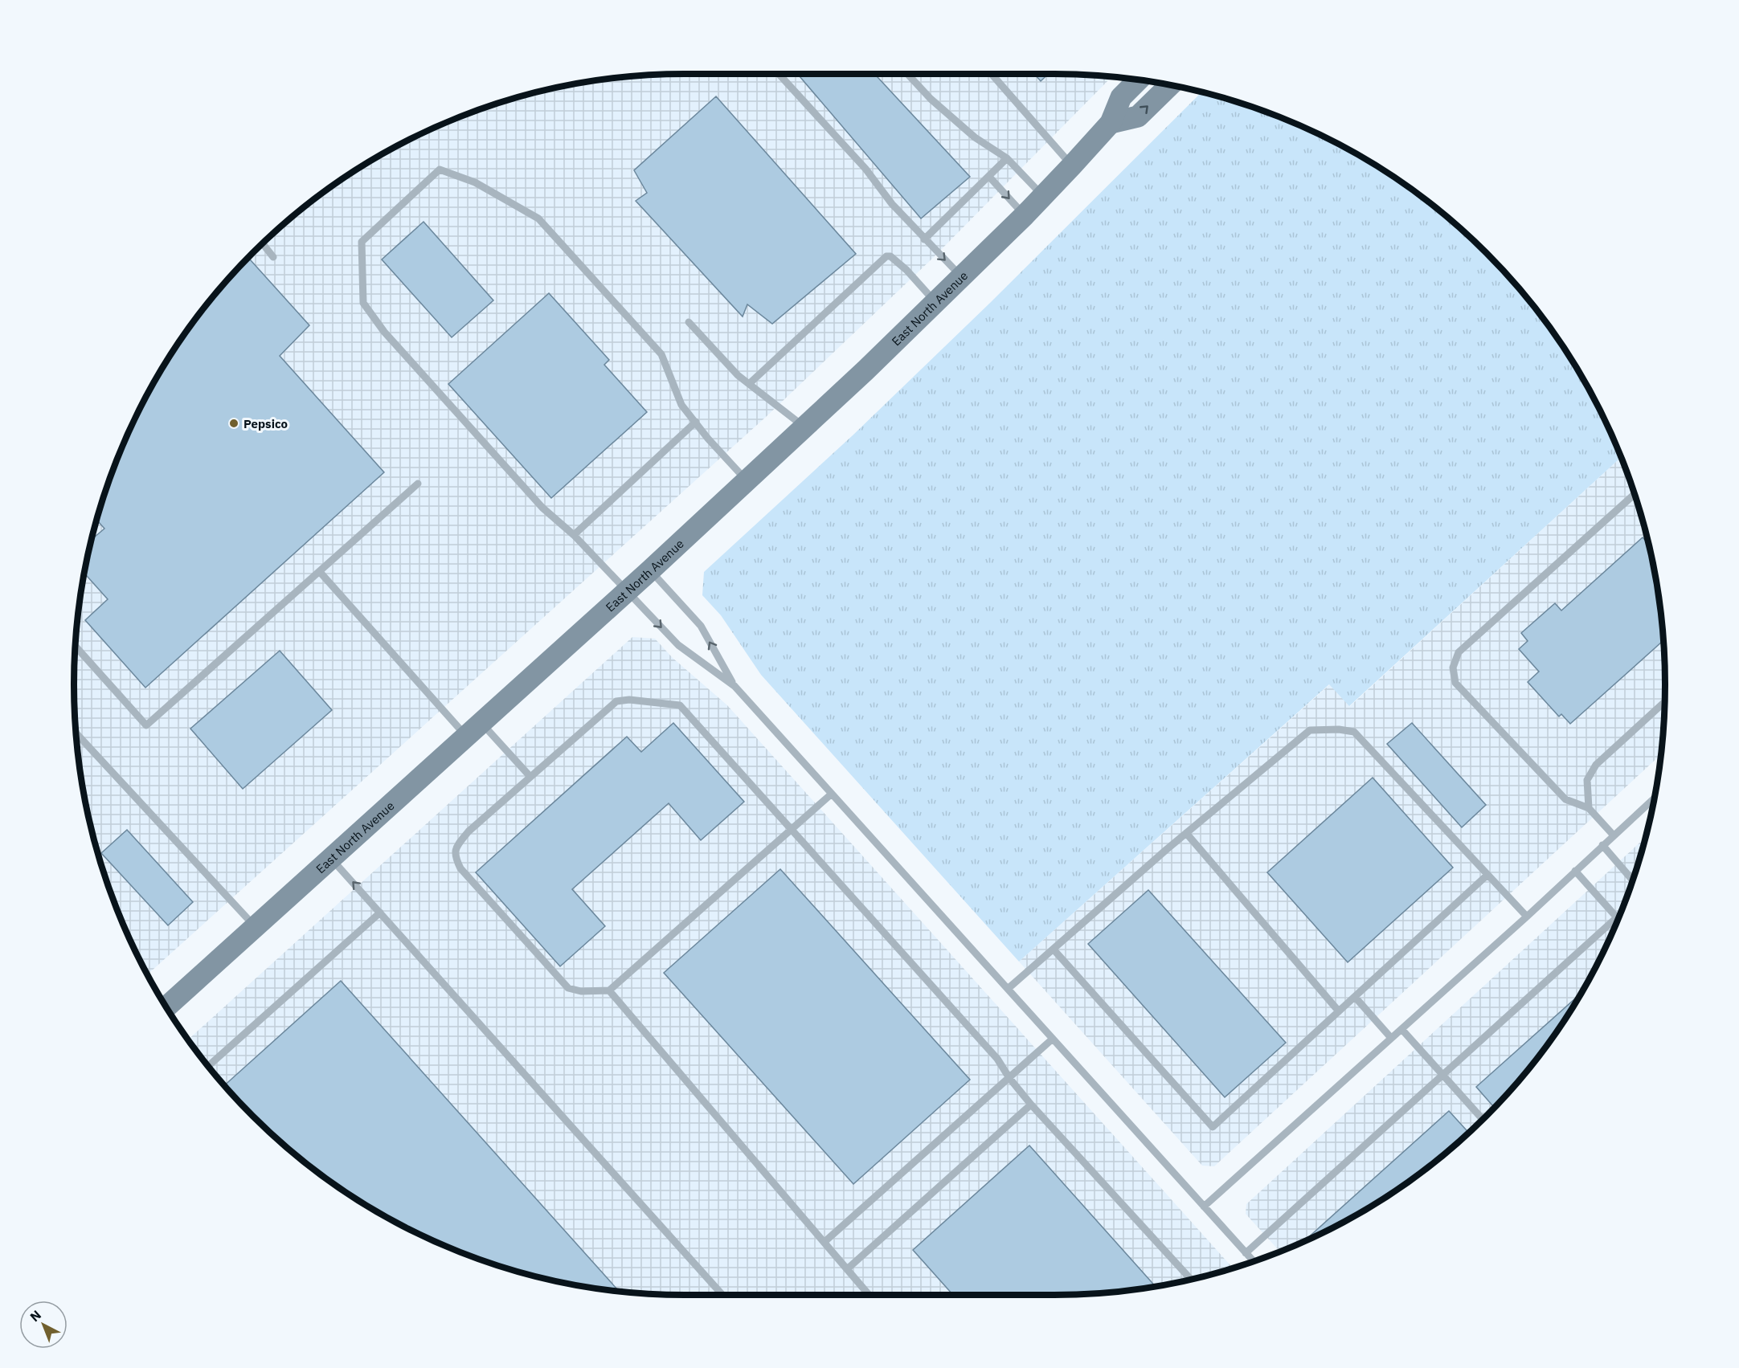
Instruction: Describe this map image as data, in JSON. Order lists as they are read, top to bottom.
{
  "streets": {
    "street": ["East North Avenue"]
  },
  "places": ["Pepsico"],
  "north": "top left"
}
